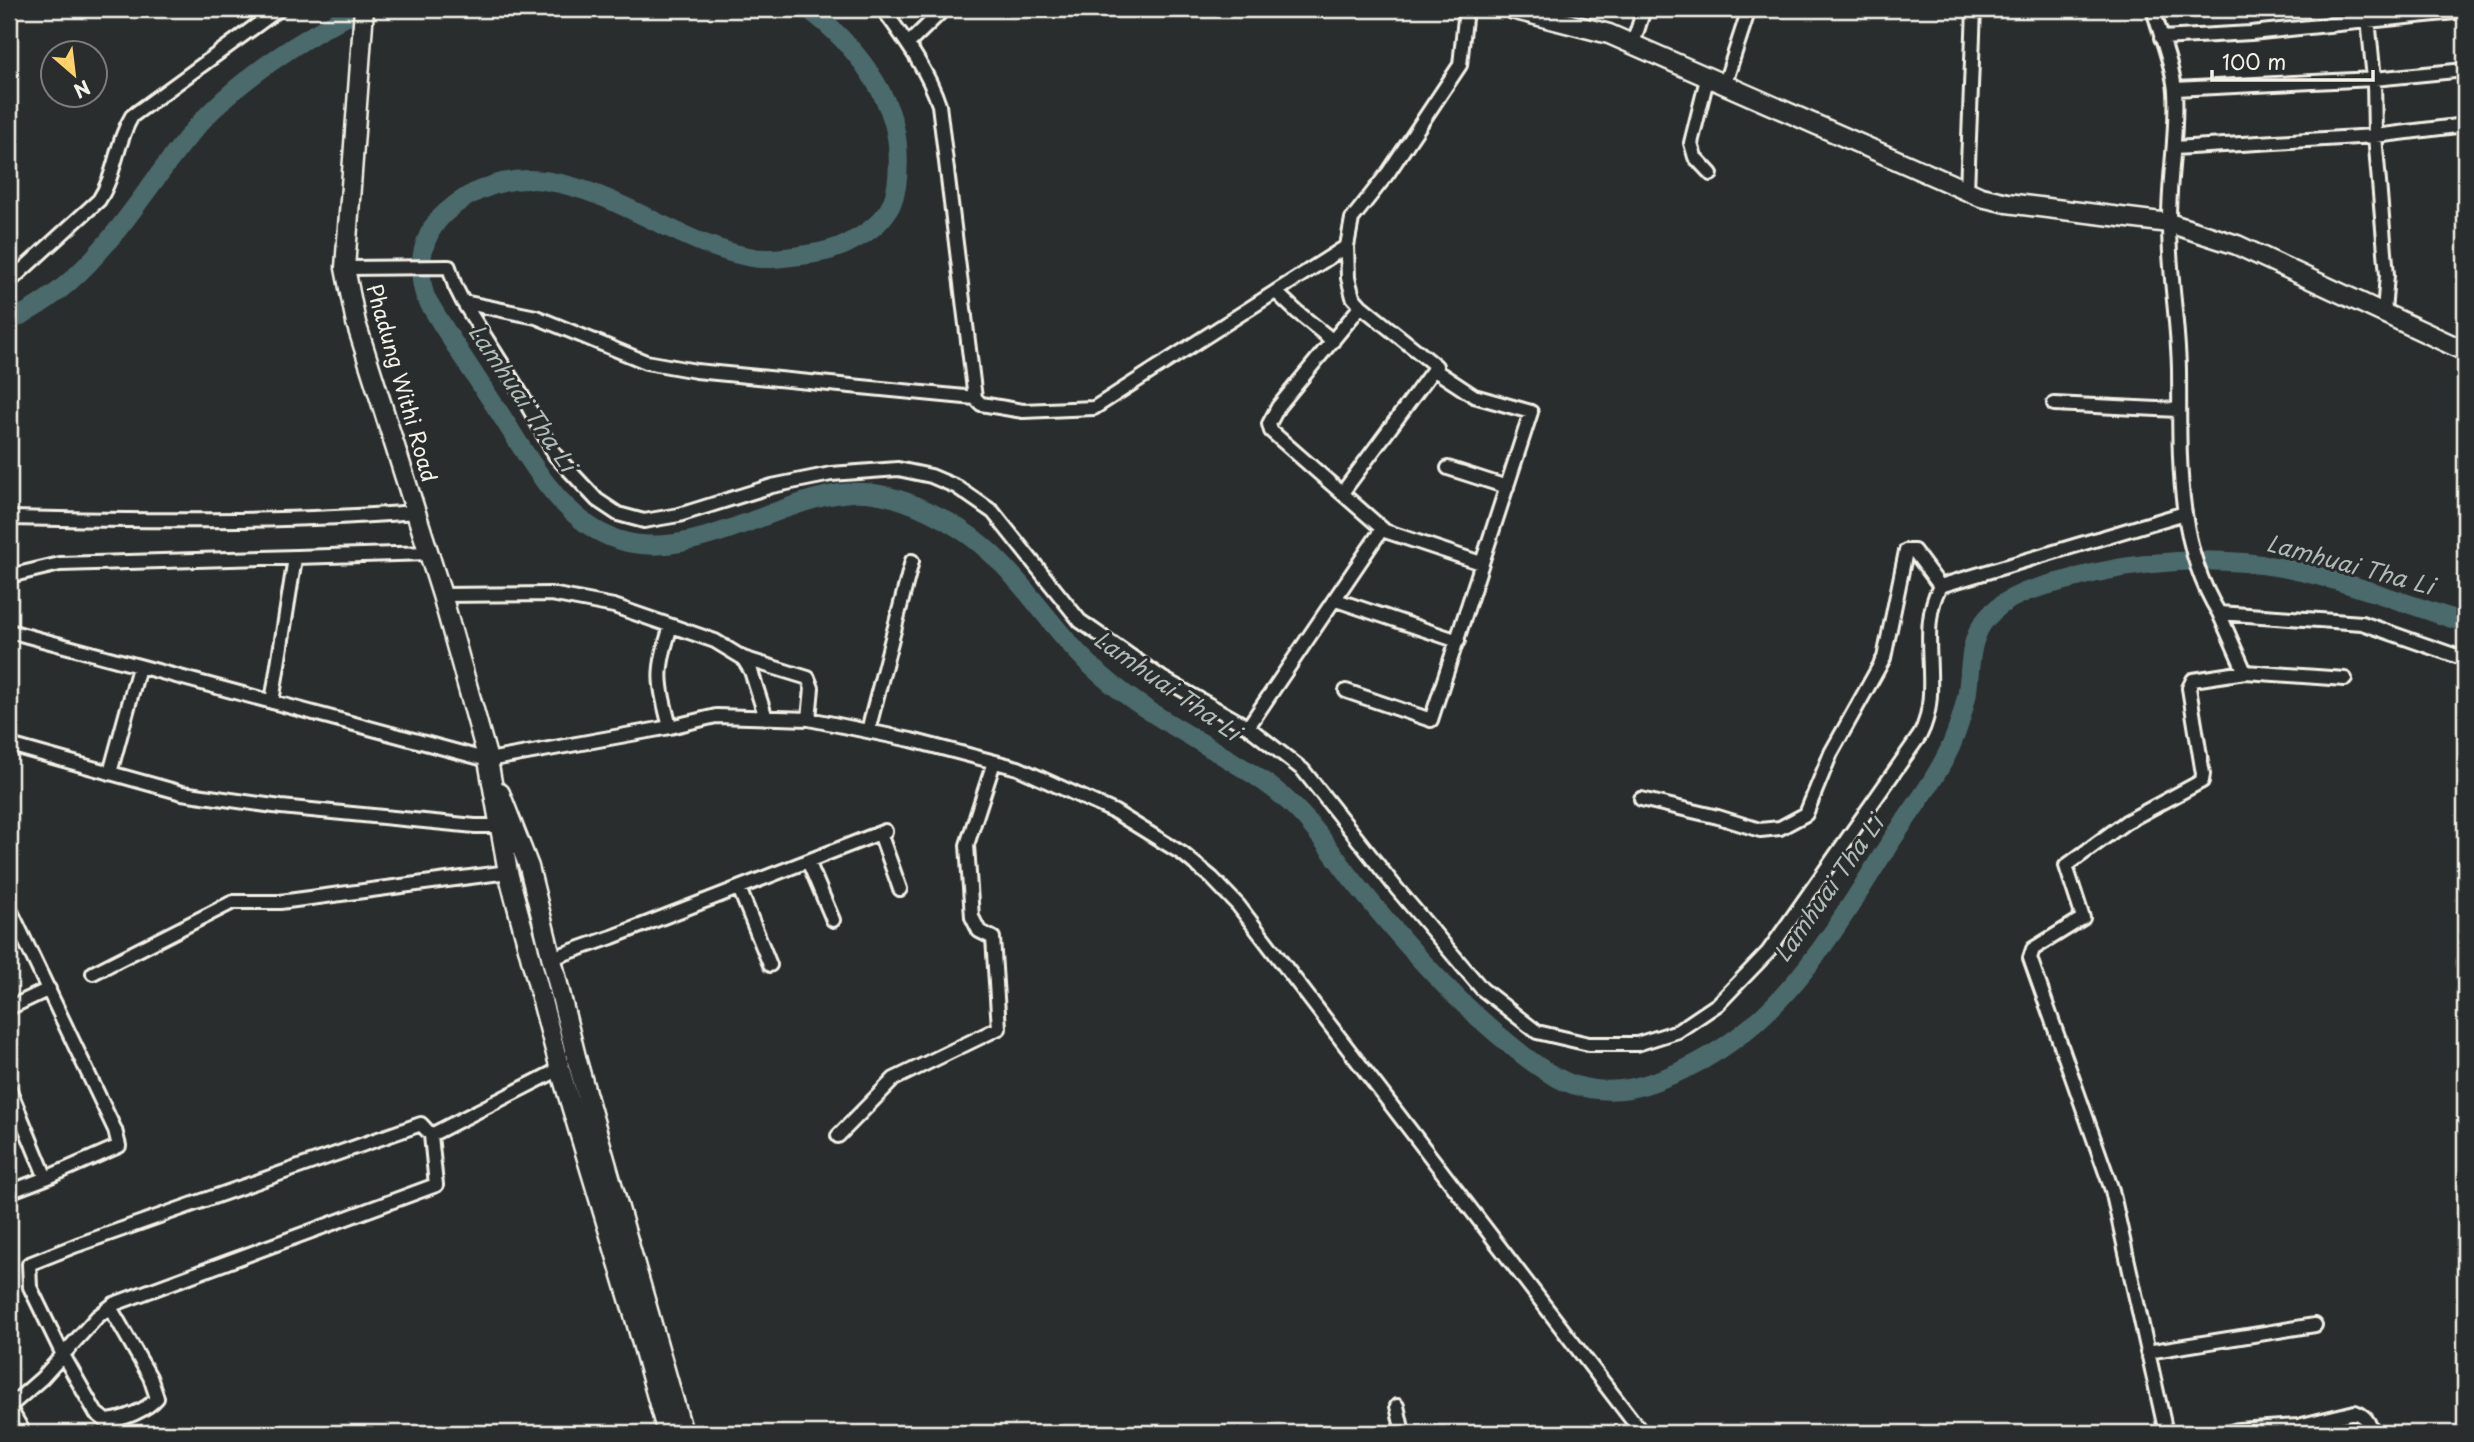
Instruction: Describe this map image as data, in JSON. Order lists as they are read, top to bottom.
{
  "streets": {
    "main road": ["Phadung Withi Road"]
  },
  "water": ["Lamhuai Tha Li"],
  "scale_bar": "100 m",
  "north": "bottom right"
}
